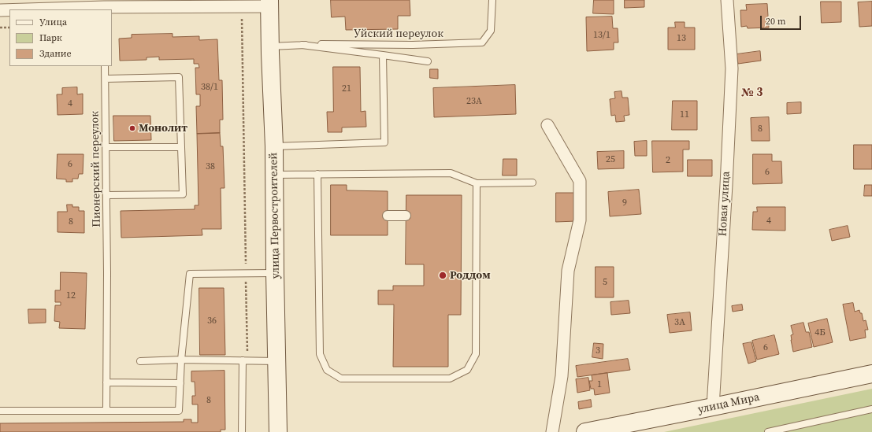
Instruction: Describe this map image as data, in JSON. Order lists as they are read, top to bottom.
{
  "streets": {
    "main road": ["улица Первостроителей", "улица Мира"],
    "street": ["Новая улица"],
    "lane": ["Уйский переулок", "Пионерский переулок"]
  },
  "crossings": [
    ["Уйский переулок", "улица Первостроителей"],
    ["Новая улица", "улица Мира"]
  ],
  "districts": ["№ 3"],
  "places": ["Монолит", "Роддом"],
  "house_numbers": [
    "13/1",
    "13",
    "38/1",
    "21",
    "23А",
    "4",
    "11",
    "8",
    "25",
    "2",
    "6",
    "38",
    "6",
    "9",
    "4",
    "8",
    "5",
    "12",
    "36",
    "3А",
    "4Б",
    "6",
    "3",
    "1",
    "8"
  ],
  "legend": ["Улица", "Парк", "Здание"],
  "scale_bar": "20 m"
}
